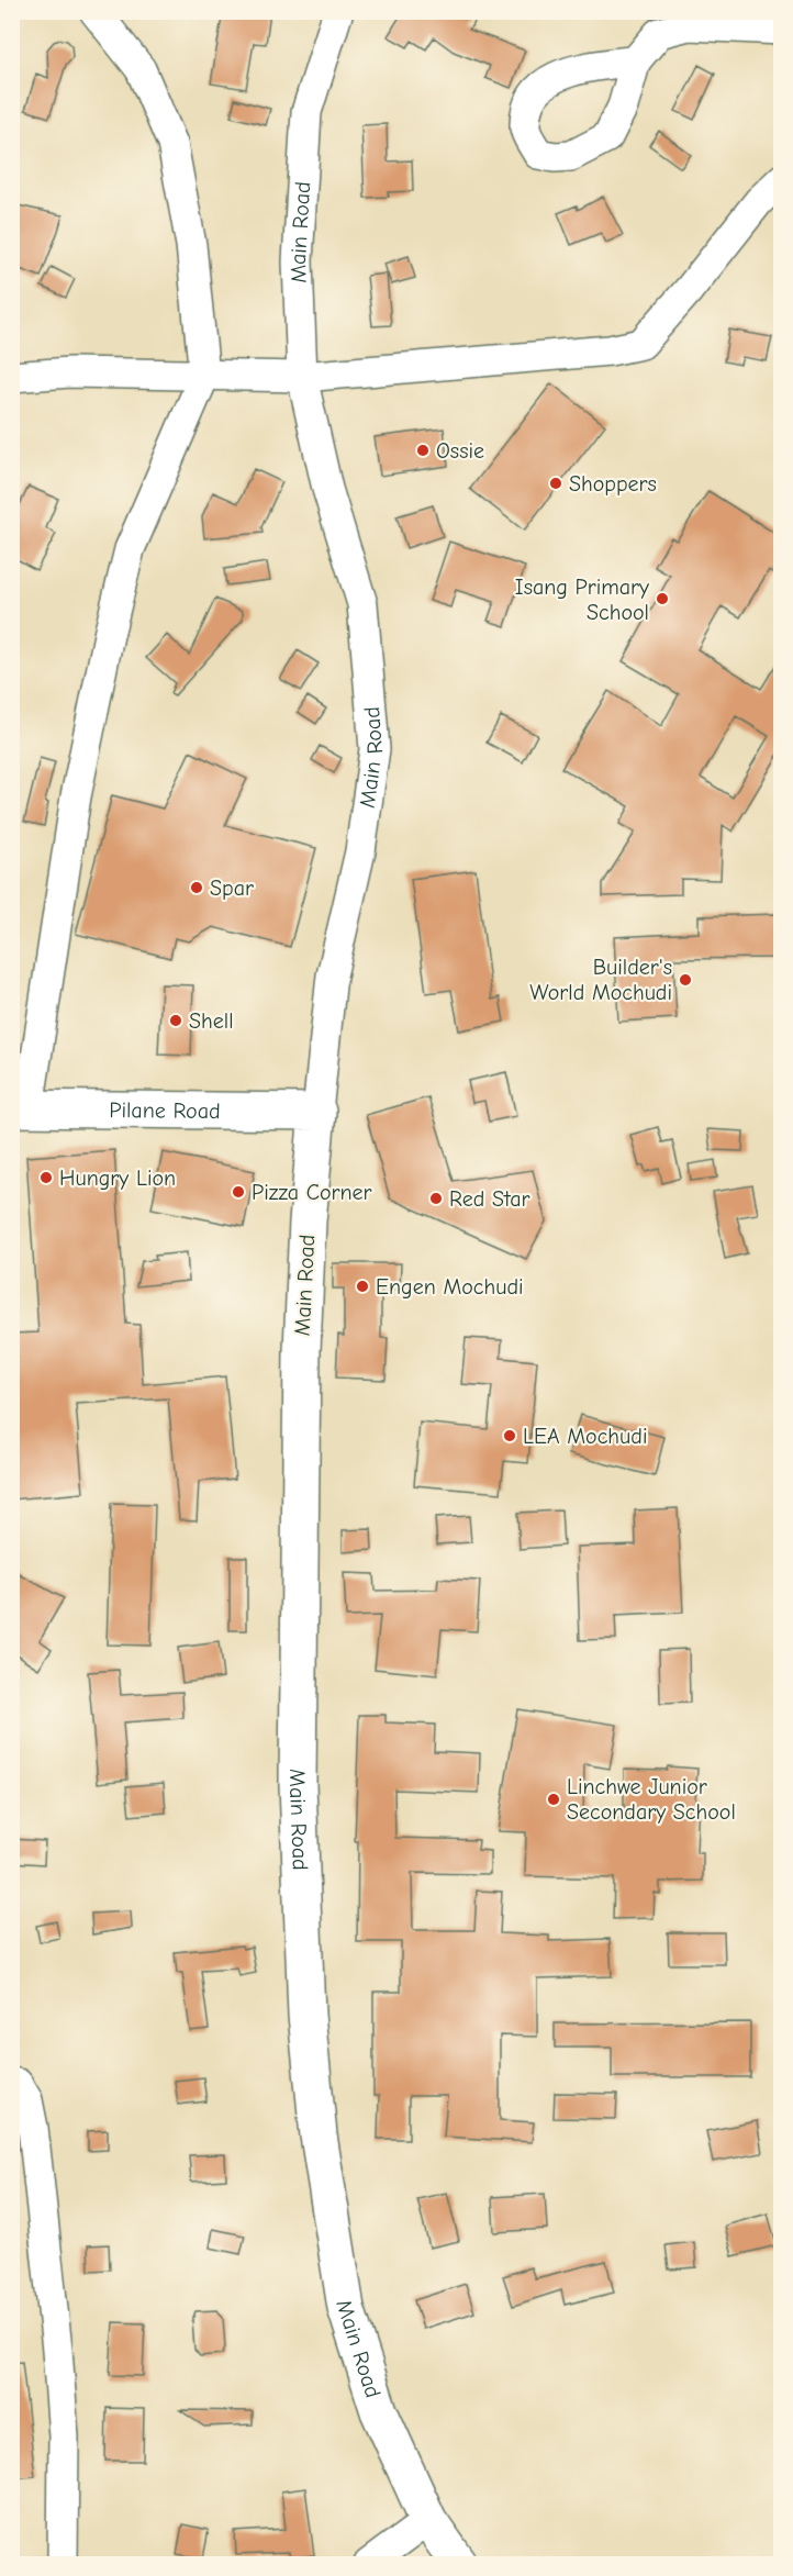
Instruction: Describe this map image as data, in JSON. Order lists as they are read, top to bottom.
{
  "streets": {
    "main road": ["Main Road", "Pilane Road"]
  },
  "crossings": [
    ["Main Road", "Pilane Road"]
  ],
  "places": [
    "Ossie",
    "Shoppers",
    "Isang Primary School",
    "Spar",
    "Builder's World Mochudi",
    "Shell",
    "Hungry Lion",
    "Pizza Corner",
    "Red Star",
    "Engen Mochudi",
    "LEA Mochudi",
    "Linchwe Junior Secondary School"
  ]
}
